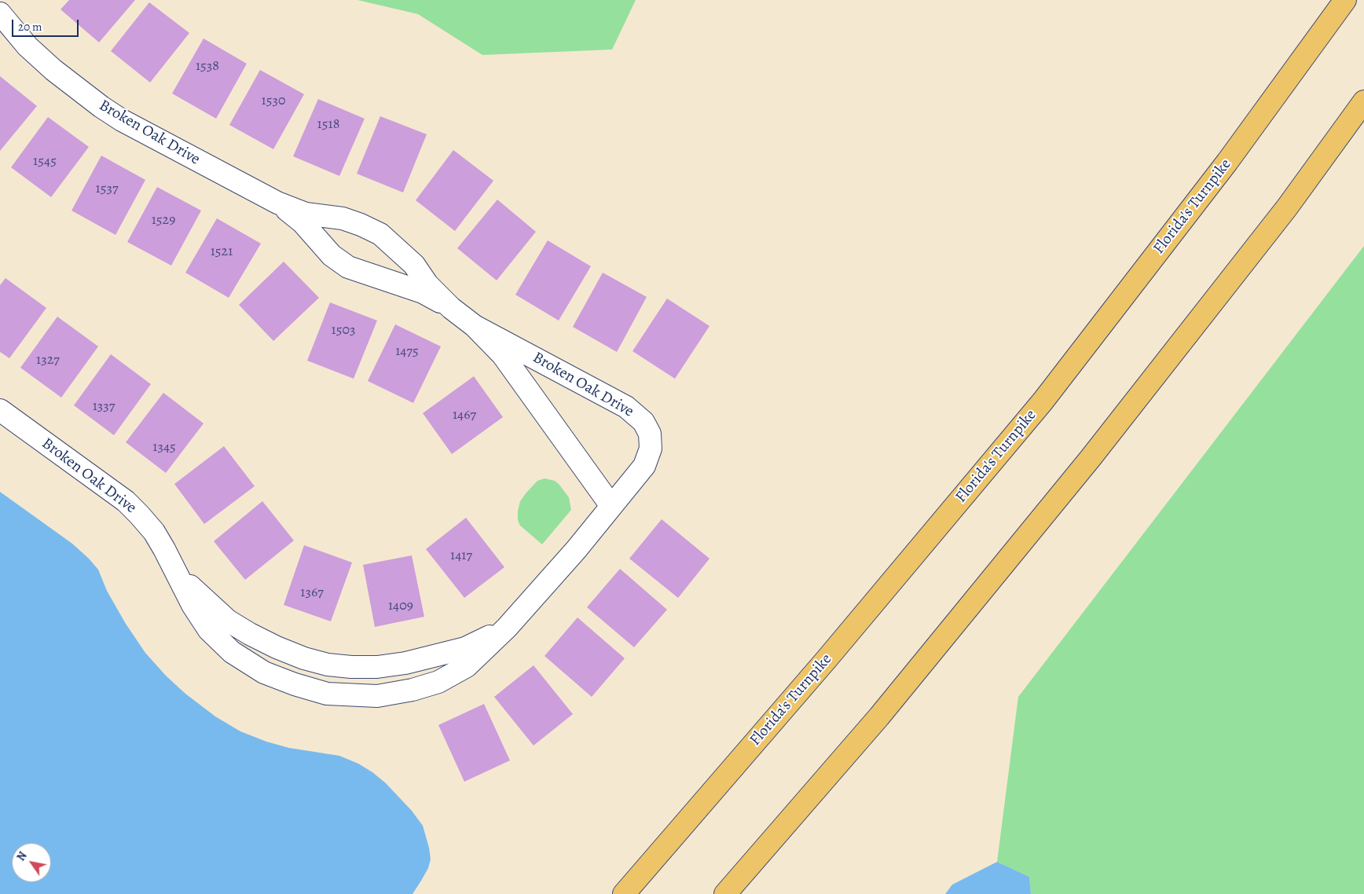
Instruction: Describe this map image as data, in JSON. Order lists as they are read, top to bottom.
{
  "streets": {
    "highway": ["Florida's Turnpike"],
    "street": ["Broken Oak Drive"]
  },
  "house_numbers": [
    "1538",
    "1530",
    "1518",
    "1545",
    "1537",
    "1529",
    "1521",
    "1503",
    "1475",
    "1327",
    "1337",
    "1467",
    "1345",
    "1417",
    "1367",
    "1409"
  ],
  "scale_bar": "20 m",
  "north": "top left"
}
